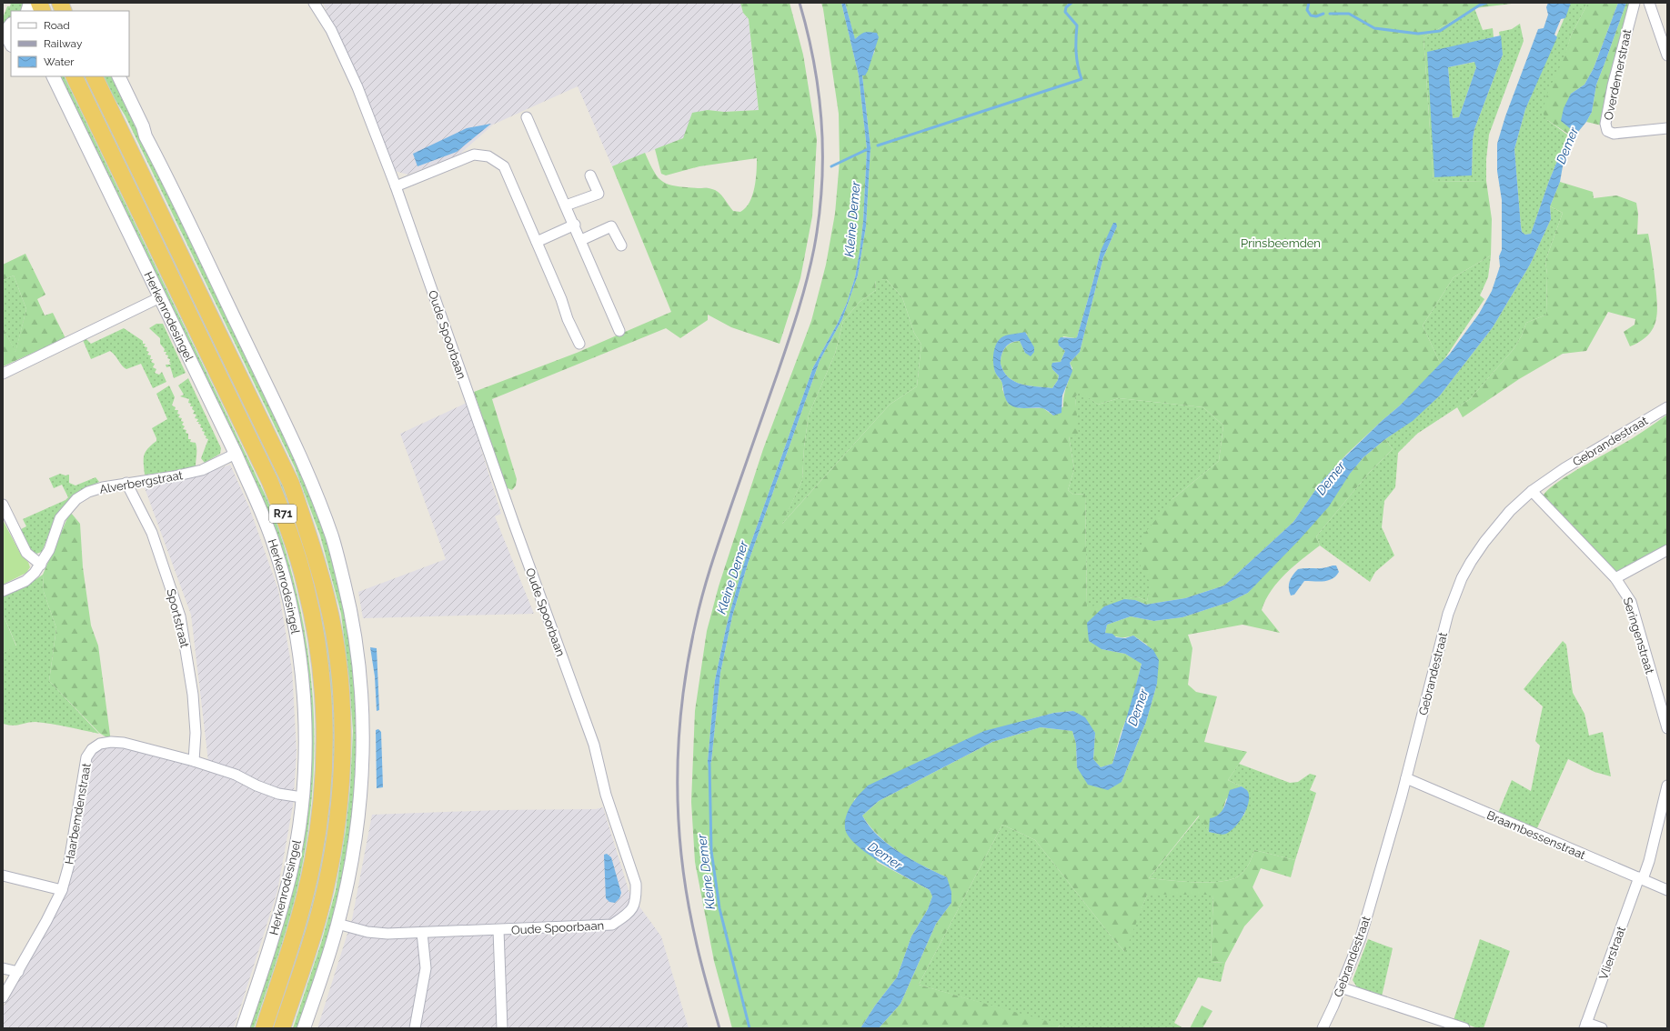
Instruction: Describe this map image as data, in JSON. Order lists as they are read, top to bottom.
{
  "streets": {
    "highway": ["Herkenrodesingel", "R71"],
    "street": [
      "Overdemerstraat",
      "Oude Spoorbaan",
      "Gebrandestraat",
      "Alverbergstraat",
      "Sportstraat",
      "Seringenstraat",
      "Haarbemdenstraat",
      "Braambessenstraat",
      "Vlierstraat"
    ]
  },
  "crossings": [
    ["Herkenrodesingel", "Alverbergstraat"],
    ["Herkenrodesingel", "Haarbemdenstraat"],
    ["Gebrandestraat", "Seringenstraat"],
    ["Gebrandestraat", "Braambessenstraat"],
    ["Alverbergstraat", "Sportstraat"],
    ["Sportstraat", "Haarbemdenstraat"],
    ["Braambessenstraat", "Vlierstraat"]
  ],
  "water": ["Demer", "Kleine Demer"],
  "parks": ["Prinsbeemden"],
  "legend": ["Road", "Railway", "Water"]
}
